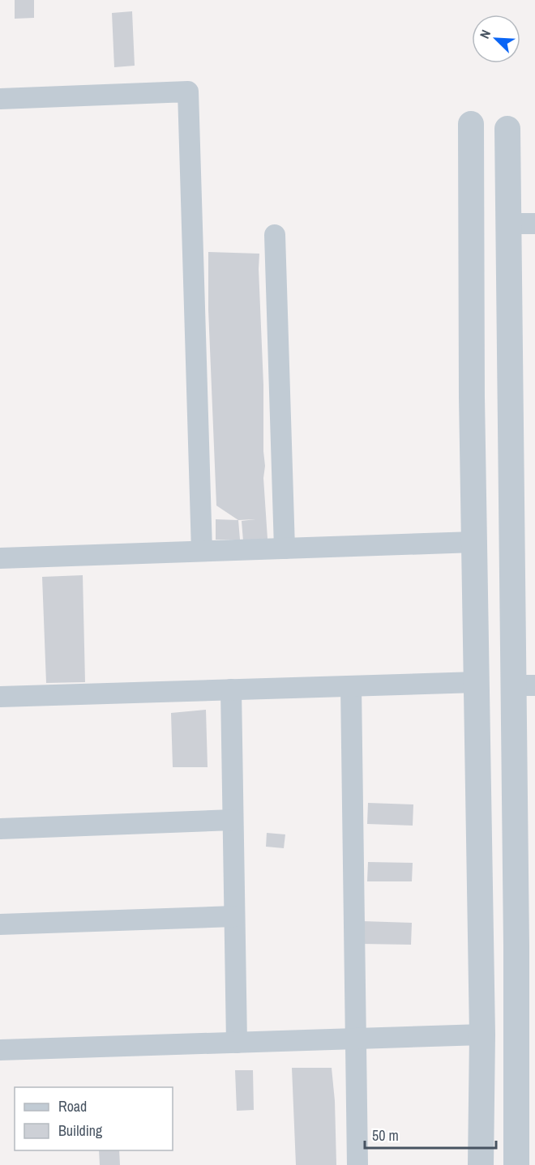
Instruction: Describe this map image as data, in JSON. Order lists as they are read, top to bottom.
{
  "legend": ["Road", "Building"],
  "scale_bar": "50 m",
  "north": "top left"
}
